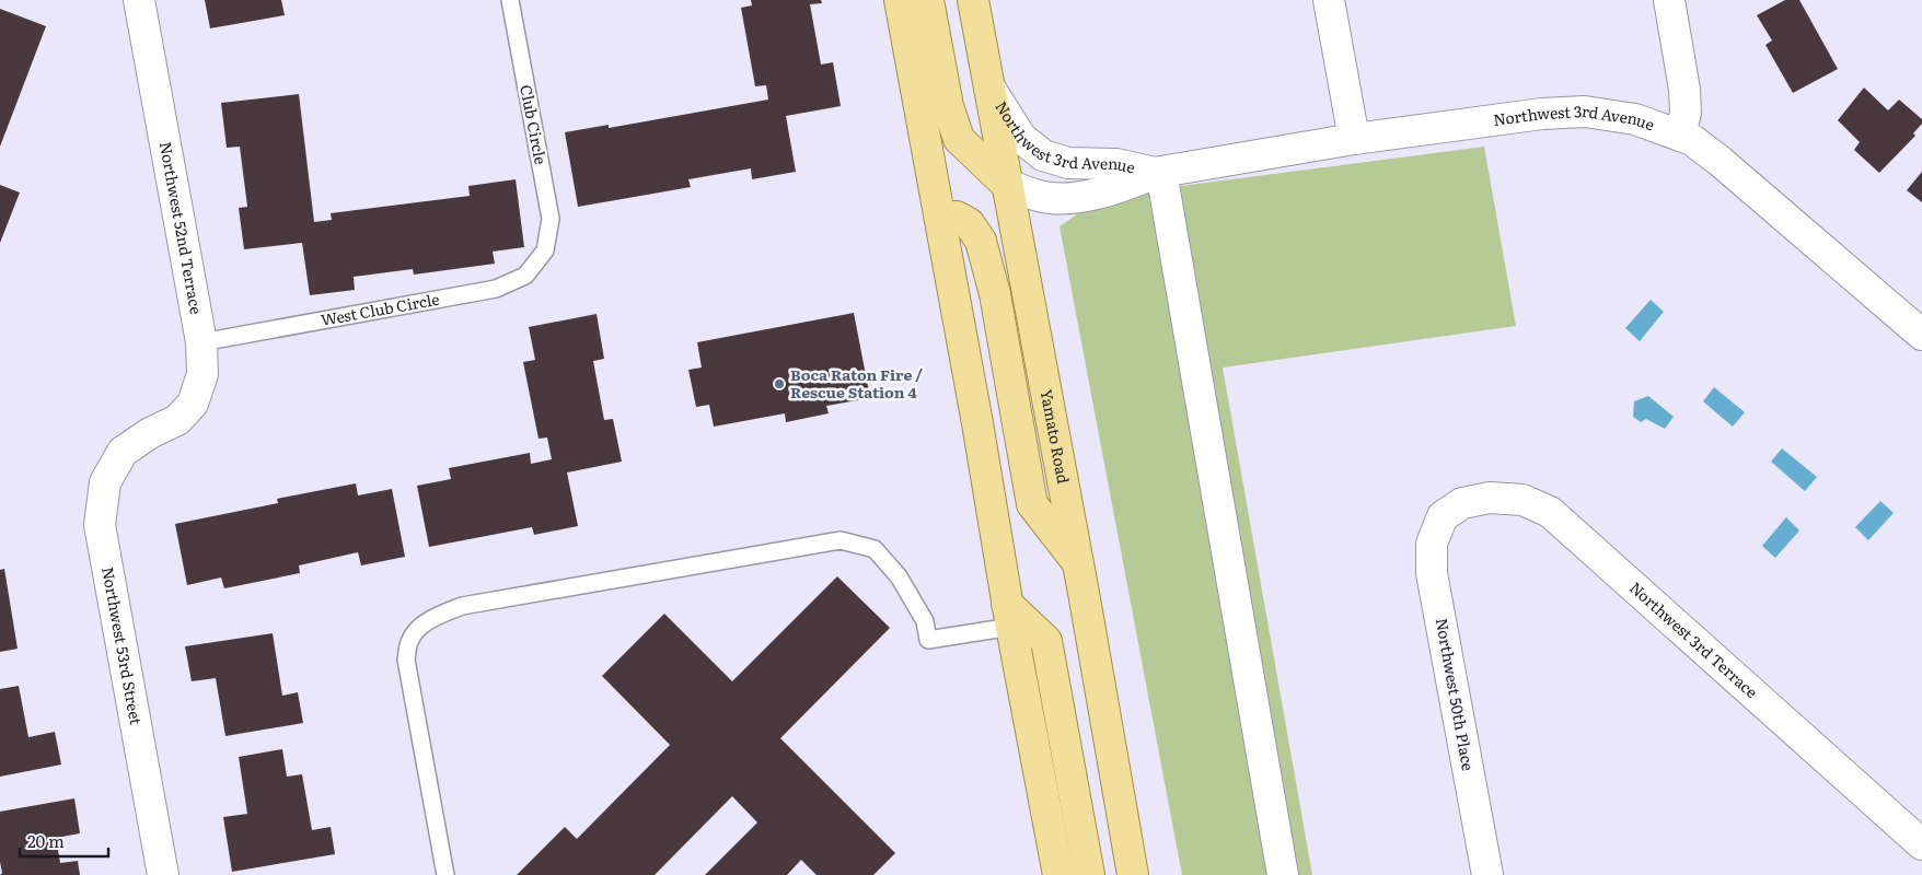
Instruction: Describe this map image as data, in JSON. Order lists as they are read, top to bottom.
{
  "streets": {
    "main road": ["Yamato Road"],
    "street": [
      "Northwest 3rd Avenue",
      "Northwest 52nd Terrace",
      "Northwest 3rd Terrace",
      "Northwest 53rd Street",
      "Northwest 50th Place"
    ],
    "lane": ["Club Circle", "West Club Circle"]
  },
  "crossings": [
    ["Club Circle", "West Club Circle"],
    ["Northwest 3rd Avenue", "Yamato Road"],
    ["Northwest 52nd Terrace", "West Club Circle"],
    ["Northwest 52nd Terrace", "Northwest 53rd Street"],
    ["Northwest 3rd Terrace", "Northwest 50th Place"]
  ],
  "places": ["Boca Raton Fire / Rescue Station 4"],
  "scale_bar": "20 m"
}
